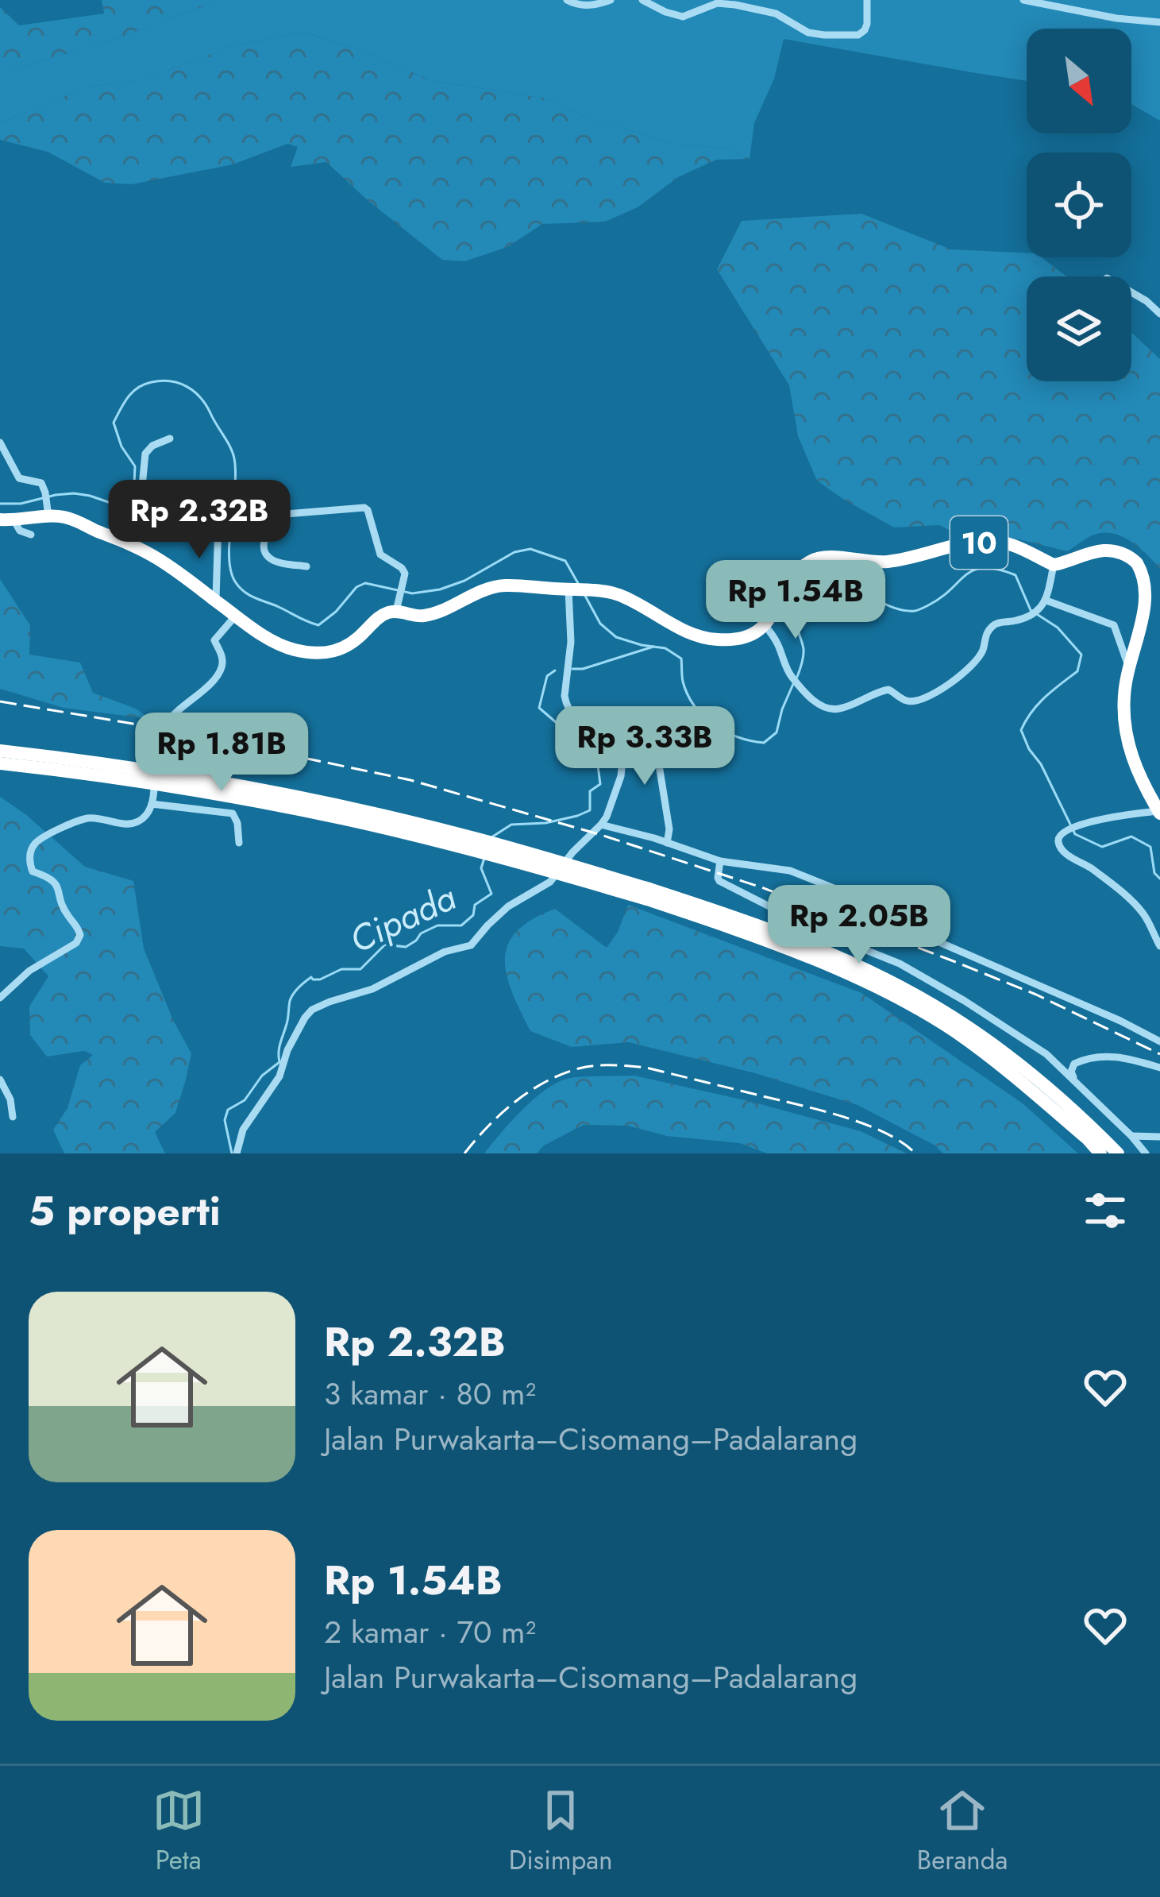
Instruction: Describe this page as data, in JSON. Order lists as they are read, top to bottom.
{
  "streets": {
    "highway": ["10"]
  },
  "water": ["Cipada"],
  "north": "bottom right",
  "page": {
    "price": [
      "Rp 2.32B",
      "Rp 1.54B",
      "Rp 3.33B",
      "Rp 1.81B",
      "Rp 2.05B"
    ],
    "heading": "5 properti",
    "list": [
      {
        "name": "Rp 2.32B",
        "note": "3 kamar · 80 m² · Jalan Purwakarta–Cisomang–Padalarang"
      },
      {
        "name": "Rp 1.54B",
        "note": "2 kamar · 70 m² · Jalan Purwakarta–Cisomang–Padalarang"
      }
    ],
    "tabs": ["Peta", "Disimpan", "Beranda"]
  }
}
